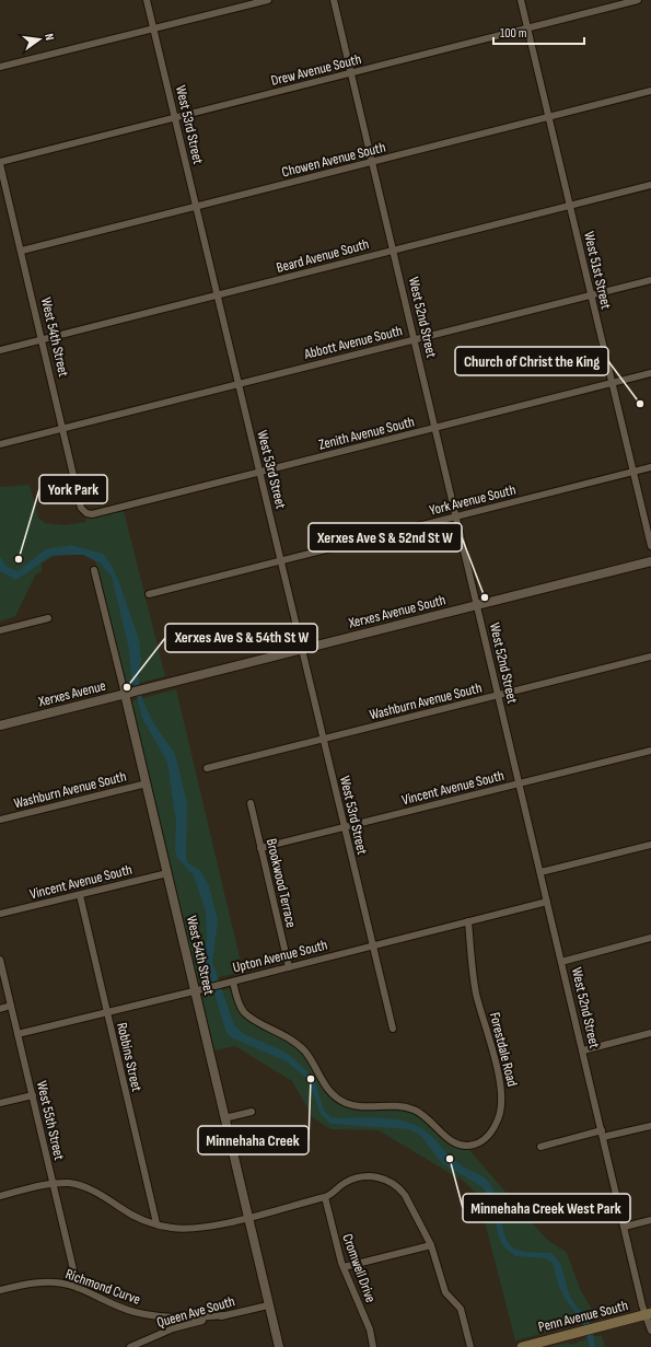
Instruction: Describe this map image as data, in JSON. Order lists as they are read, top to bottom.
{
  "streets": {
    "main road": ["Penn Avenue South"],
    "street": [
      "Drew Avenue South",
      "West 53rd Street",
      "Chowen Avenue South",
      "Beard Avenue South",
      "West 51st Street",
      "West 52nd Street",
      "West 54th Street",
      "Abbott Avenue South",
      "Zenith Avenue South",
      "York Avenue South",
      "Xerxes Avenue South",
      "Xerxes Avenue",
      "Washburn Avenue South",
      "Vincent Avenue South",
      "Brookwood Terrace",
      "Upton Avenue South",
      "Forestdale Road",
      "Robbins Street",
      "West 55th Street",
      "Cromwell Drive",
      "Richmond Curve",
      "Queen Ave South"
    ]
  },
  "crossings": [
    ["Drew Avenue South", "West 53rd Street"],
    ["Drew Avenue South", "West 51st Street"],
    ["Drew Avenue South", "West 52nd Street"],
    ["Drew Avenue South", "West 54th Street"],
    ["West 53rd Street", "Chowen Avenue South"],
    ["West 53rd Street", "Beard Avenue South"],
    ["West 53rd Street", "Abbott Avenue South"],
    ["West 53rd Street", "Zenith Avenue South"],
    ["West 53rd Street", "York Avenue South"],
    ["West 53rd Street", "Xerxes Avenue South"],
    ["West 53rd Street", "Washburn Avenue South"],
    ["West 53rd Street", "Vincent Avenue South"],
    ["West 53rd Street", "Upton Avenue South"],
    ["Chowen Avenue South", "West 51st Street"],
    ["Chowen Avenue South", "West 52nd Street"],
    ["Chowen Avenue South", "West 54th Street"],
    ["Beard Avenue South", "West 51st Street"],
    ["Beard Avenue South", "West 52nd Street"],
    ["Beard Avenue South", "West 54th Street"],
    ["West 51st Street", "Abbott Avenue South"],
    ["West 51st Street", "Zenith Avenue South"],
    ["West 51st Street", "York Avenue South"],
    ["West 52nd Street", "Abbott Avenue South"],
    ["West 52nd Street", "Zenith Avenue South"],
    ["West 52nd Street", "York Avenue South"],
    ["West 52nd Street", "Xerxes Avenue South"],
    ["West 52nd Street", "Washburn Avenue South"],
    ["West 52nd Street", "Vincent Avenue South"],
    ["West 52nd Street", "Upton Avenue South"],
    ["West 52nd Street", "Penn Avenue South"],
    ["West 54th Street", "Abbott Avenue South"],
    ["West 54th Street", "Zenith Avenue South"],
    ["West 54th Street", "Xerxes Avenue"],
    ["West 54th Street", "Washburn Avenue South"],
    ["West 54th Street", "Vincent Avenue South"],
    ["West 54th Street", "Upton Avenue South"],
    ["West 54th Street", "Queen Ave South"],
    ["Xerxes Avenue South", "Xerxes Avenue"],
    ["Vincent Avenue South", "Brookwood Terrace"],
    ["Vincent Avenue South", "Robbins Street"],
    ["Brookwood Terrace", "Upton Avenue South"],
    ["Upton Avenue South", "Forestdale Road"],
    ["Upton Avenue South", "Robbins Street"],
    ["Upton Avenue South", "West 55th Street"],
    ["West 55th Street", "Richmond Curve"],
    ["Richmond Curve", "Queen Ave South"]
  ],
  "places": [
    "Church of Christ the King",
    "York Park",
    "Xerxes Ave S & 52nd St W",
    "Xerxes Ave S & 54th St W",
    "Minnehaha Creek",
    "Minnehaha Creek West Park"
  ],
  "scale_bar": "100 m",
  "north": "right"
}
